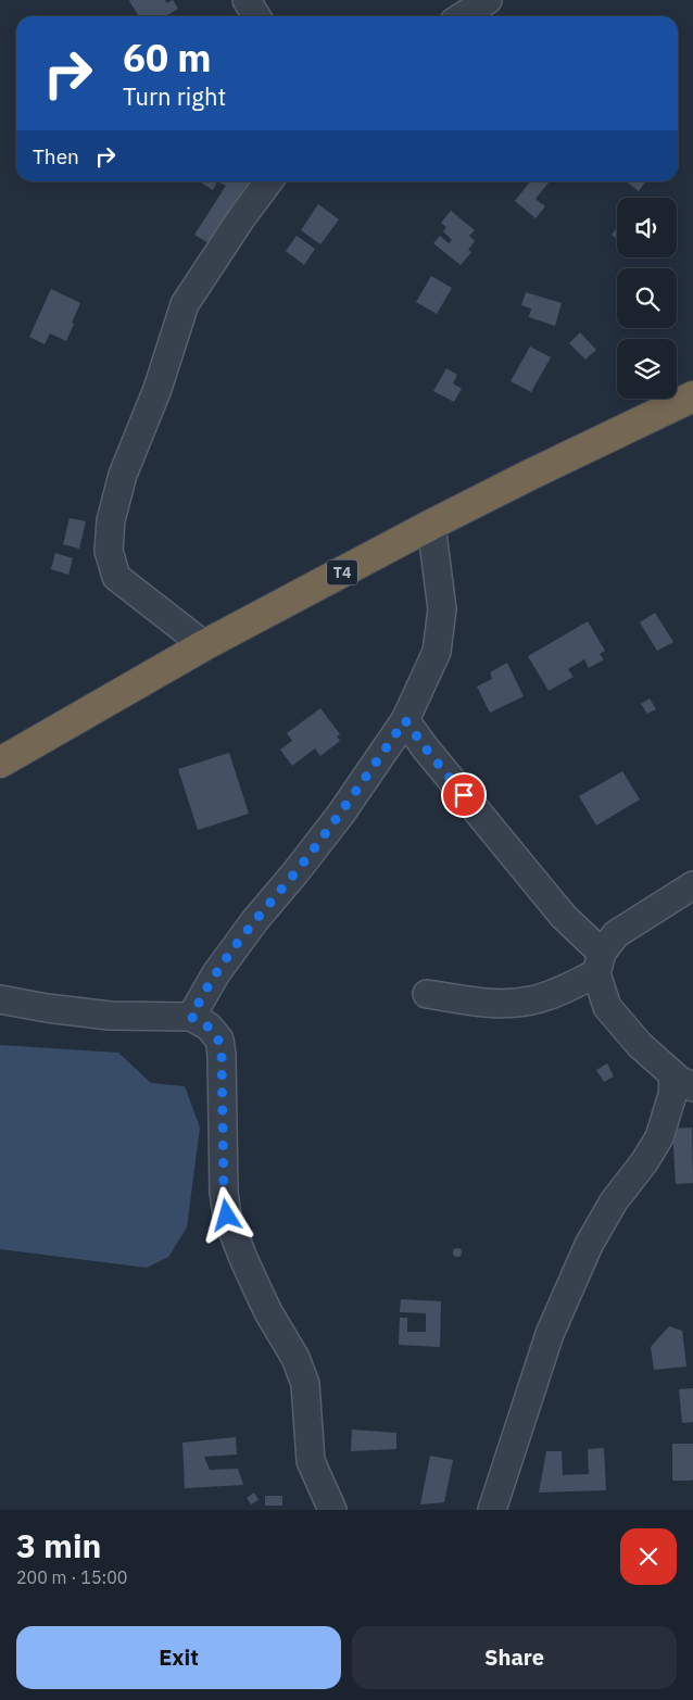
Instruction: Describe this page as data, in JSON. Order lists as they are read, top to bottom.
{
  "streets": {
    "highway": ["T4"]
  },
  "page": {
    "turn": ["60 m", "Turn right"],
    "then": "Then",
    "heading": ["3 min", "200 m · 15:00"],
    "buttons": ["Exit", "Share"]
  }
}
